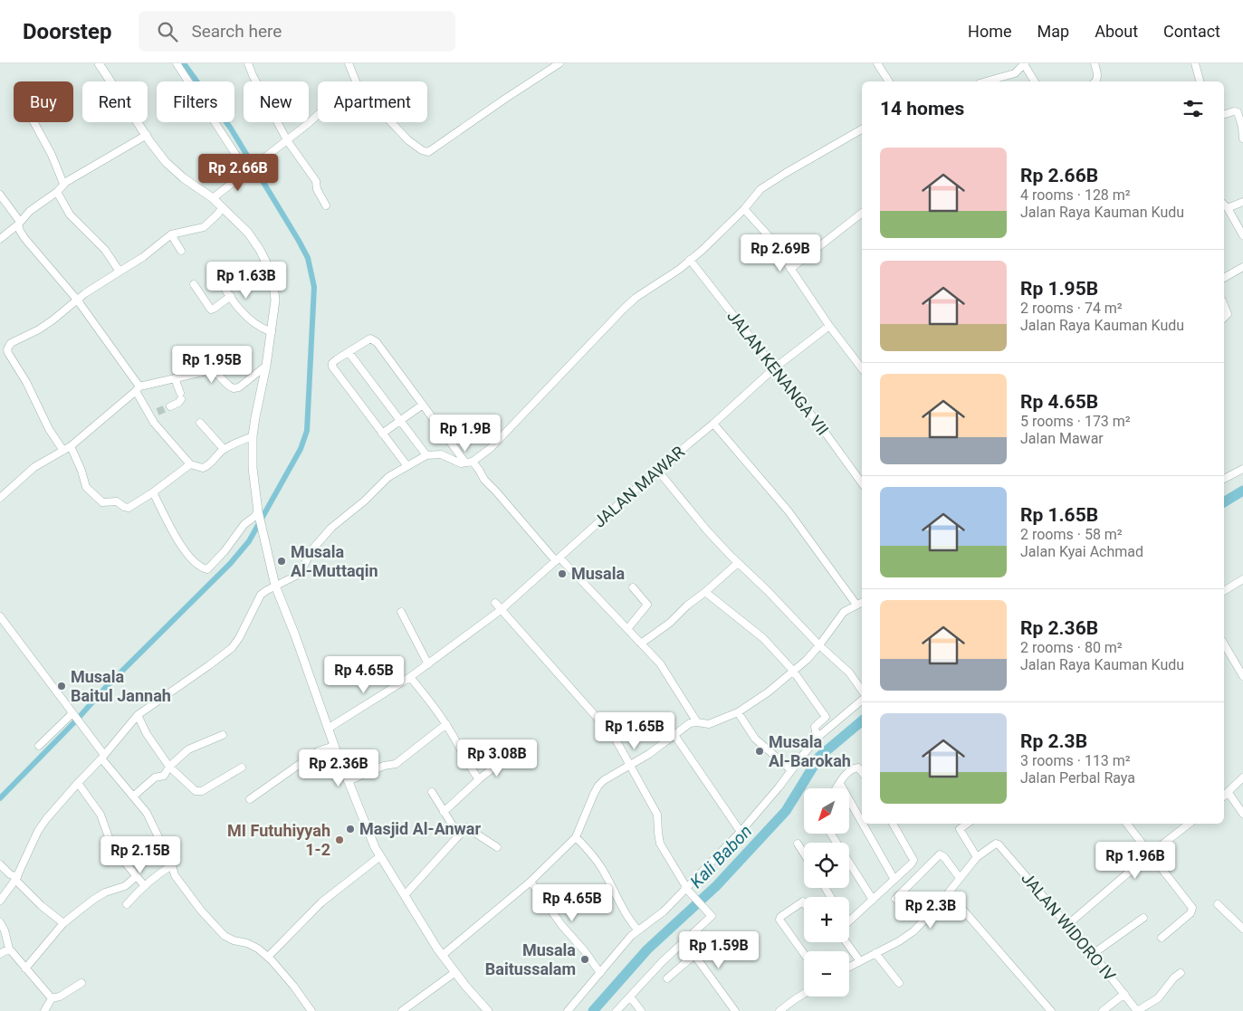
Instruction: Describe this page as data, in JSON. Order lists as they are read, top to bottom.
{
  "streets": {
    "street": ["JALAN KENANGA VII", "JALAN MAWAR", "JALAN WIDORO IV"]
  },
  "crossings": [
    ["JALAN KENANGA VII", "JALAN MAWAR"]
  ],
  "water": ["Kali Babon"],
  "places": [
    "Musala Al-Muttaqin",
    "Musala",
    "Musala Baitul Jannah",
    "Musala Al-Barokah",
    "Masjid Al-Anwar",
    "MI Futuhiyyah 1-2",
    "Musala Baitussalam"
  ],
  "north": "bottom left",
  "page": {
    "header": "Doorstep",
    "search": "Search here",
    "nav": [
      "Home",
      "Map",
      "About",
      "Contact"
    ],
    "chip": [
      "Buy",
      "Rent",
      "Filters",
      "New",
      "Apartment"
    ],
    "heading": "14 homes",
    "list": [
      {
        "name": "Rp 2.66B",
        "note": "4 rooms · 128 m² · Jalan Raya Kauman Kudu"
      },
      {
        "name": "Rp 1.95B",
        "note": "2 rooms · 74 m² · Jalan Raya Kauman Kudu"
      },
      {
        "name": "Rp 4.65B",
        "note": "5 rooms · 173 m² · Jalan Mawar"
      },
      {
        "name": "Rp 1.65B",
        "note": "2 rooms · 58 m² · Jalan Kyai Achmad"
      },
      {
        "name": "Rp 2.36B",
        "note": "2 rooms · 80 m² · Jalan Raya Kauman Kudu"
      },
      {
        "name": "Rp 2.3B",
        "note": "3 rooms · 113 m² · Jalan Perbal Raya"
      }
    ],
    "price": [
      "Rp 2.66B",
      "Rp 2.69B",
      "Rp 1.63B",
      "Rp 1.95B",
      "Rp 1.9B",
      "Rp 4.65B",
      "Rp 1.65B",
      "Rp 3.08B",
      "Rp 2.36B",
      "Rp 2.15B",
      "Rp 1.96B",
      "Rp 4.65B",
      "Rp 2.3B",
      "Rp 1.59B"
    ],
    "map_buttons": ["+", "−"]
  }
}
